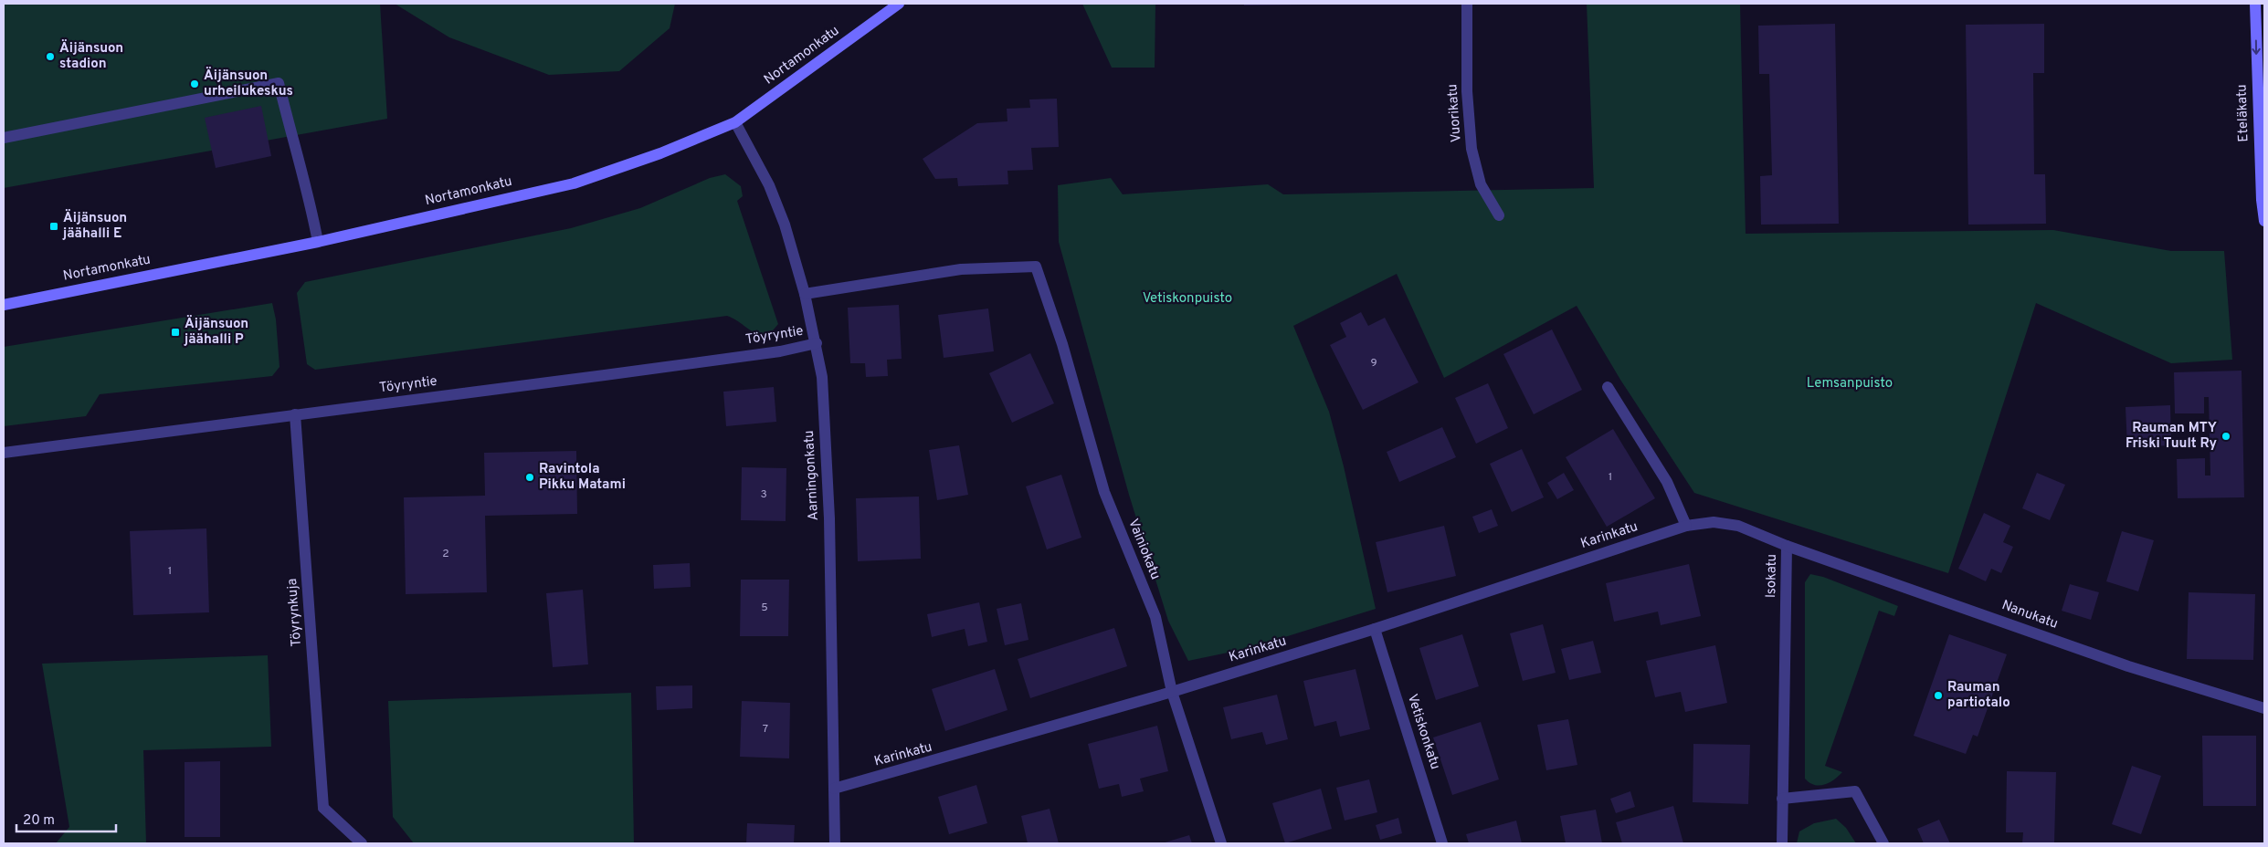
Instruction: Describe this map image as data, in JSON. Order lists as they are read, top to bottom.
{
  "streets": {
    "main road": ["Nortamonkatu", "Eteläkatu"],
    "street": [
      "Vuorikatu",
      "Töyryntie",
      "Aarningonkatu",
      "Karinkatu",
      "Vainiokatu",
      "Isokatu",
      "Töyrynkuja",
      "Nanukatu",
      "Vetiskonkatu"
    ]
  },
  "crossings": [
    ["Nortamonkatu", "Aarningonkatu"],
    ["Töyryntie", "Aarningonkatu"],
    ["Töyryntie", "Töyrynkuja"],
    ["Aarningonkatu", "Karinkatu"],
    ["Aarningonkatu", "Vainiokatu"],
    ["Karinkatu", "Vainiokatu"],
    ["Karinkatu", "Isokatu"],
    ["Karinkatu", "Vetiskonkatu"],
    ["Isokatu", "Nanukatu"]
  ],
  "one_way": ["Eteläkatu"],
  "parks": ["Vetiskonpuisto", "Lemsanpuisto"],
  "places": {
    "other": [
      "Äijänsuon stadion",
      "Äijänsuon urheilukeskus",
      "Rauman MTY Friski Tuult Ry",
      "Ravintola Pikku Matami",
      "Rauman partiotalo"
    ],
    "transit": ["Äijänsuon jäähalli E", "Äijänsuon jäähalli P"]
  },
  "house_numbers": [
    "9",
    "1",
    "3",
    "2",
    "1",
    "5",
    "7"
  ],
  "scale_bar": "20 m"
}
